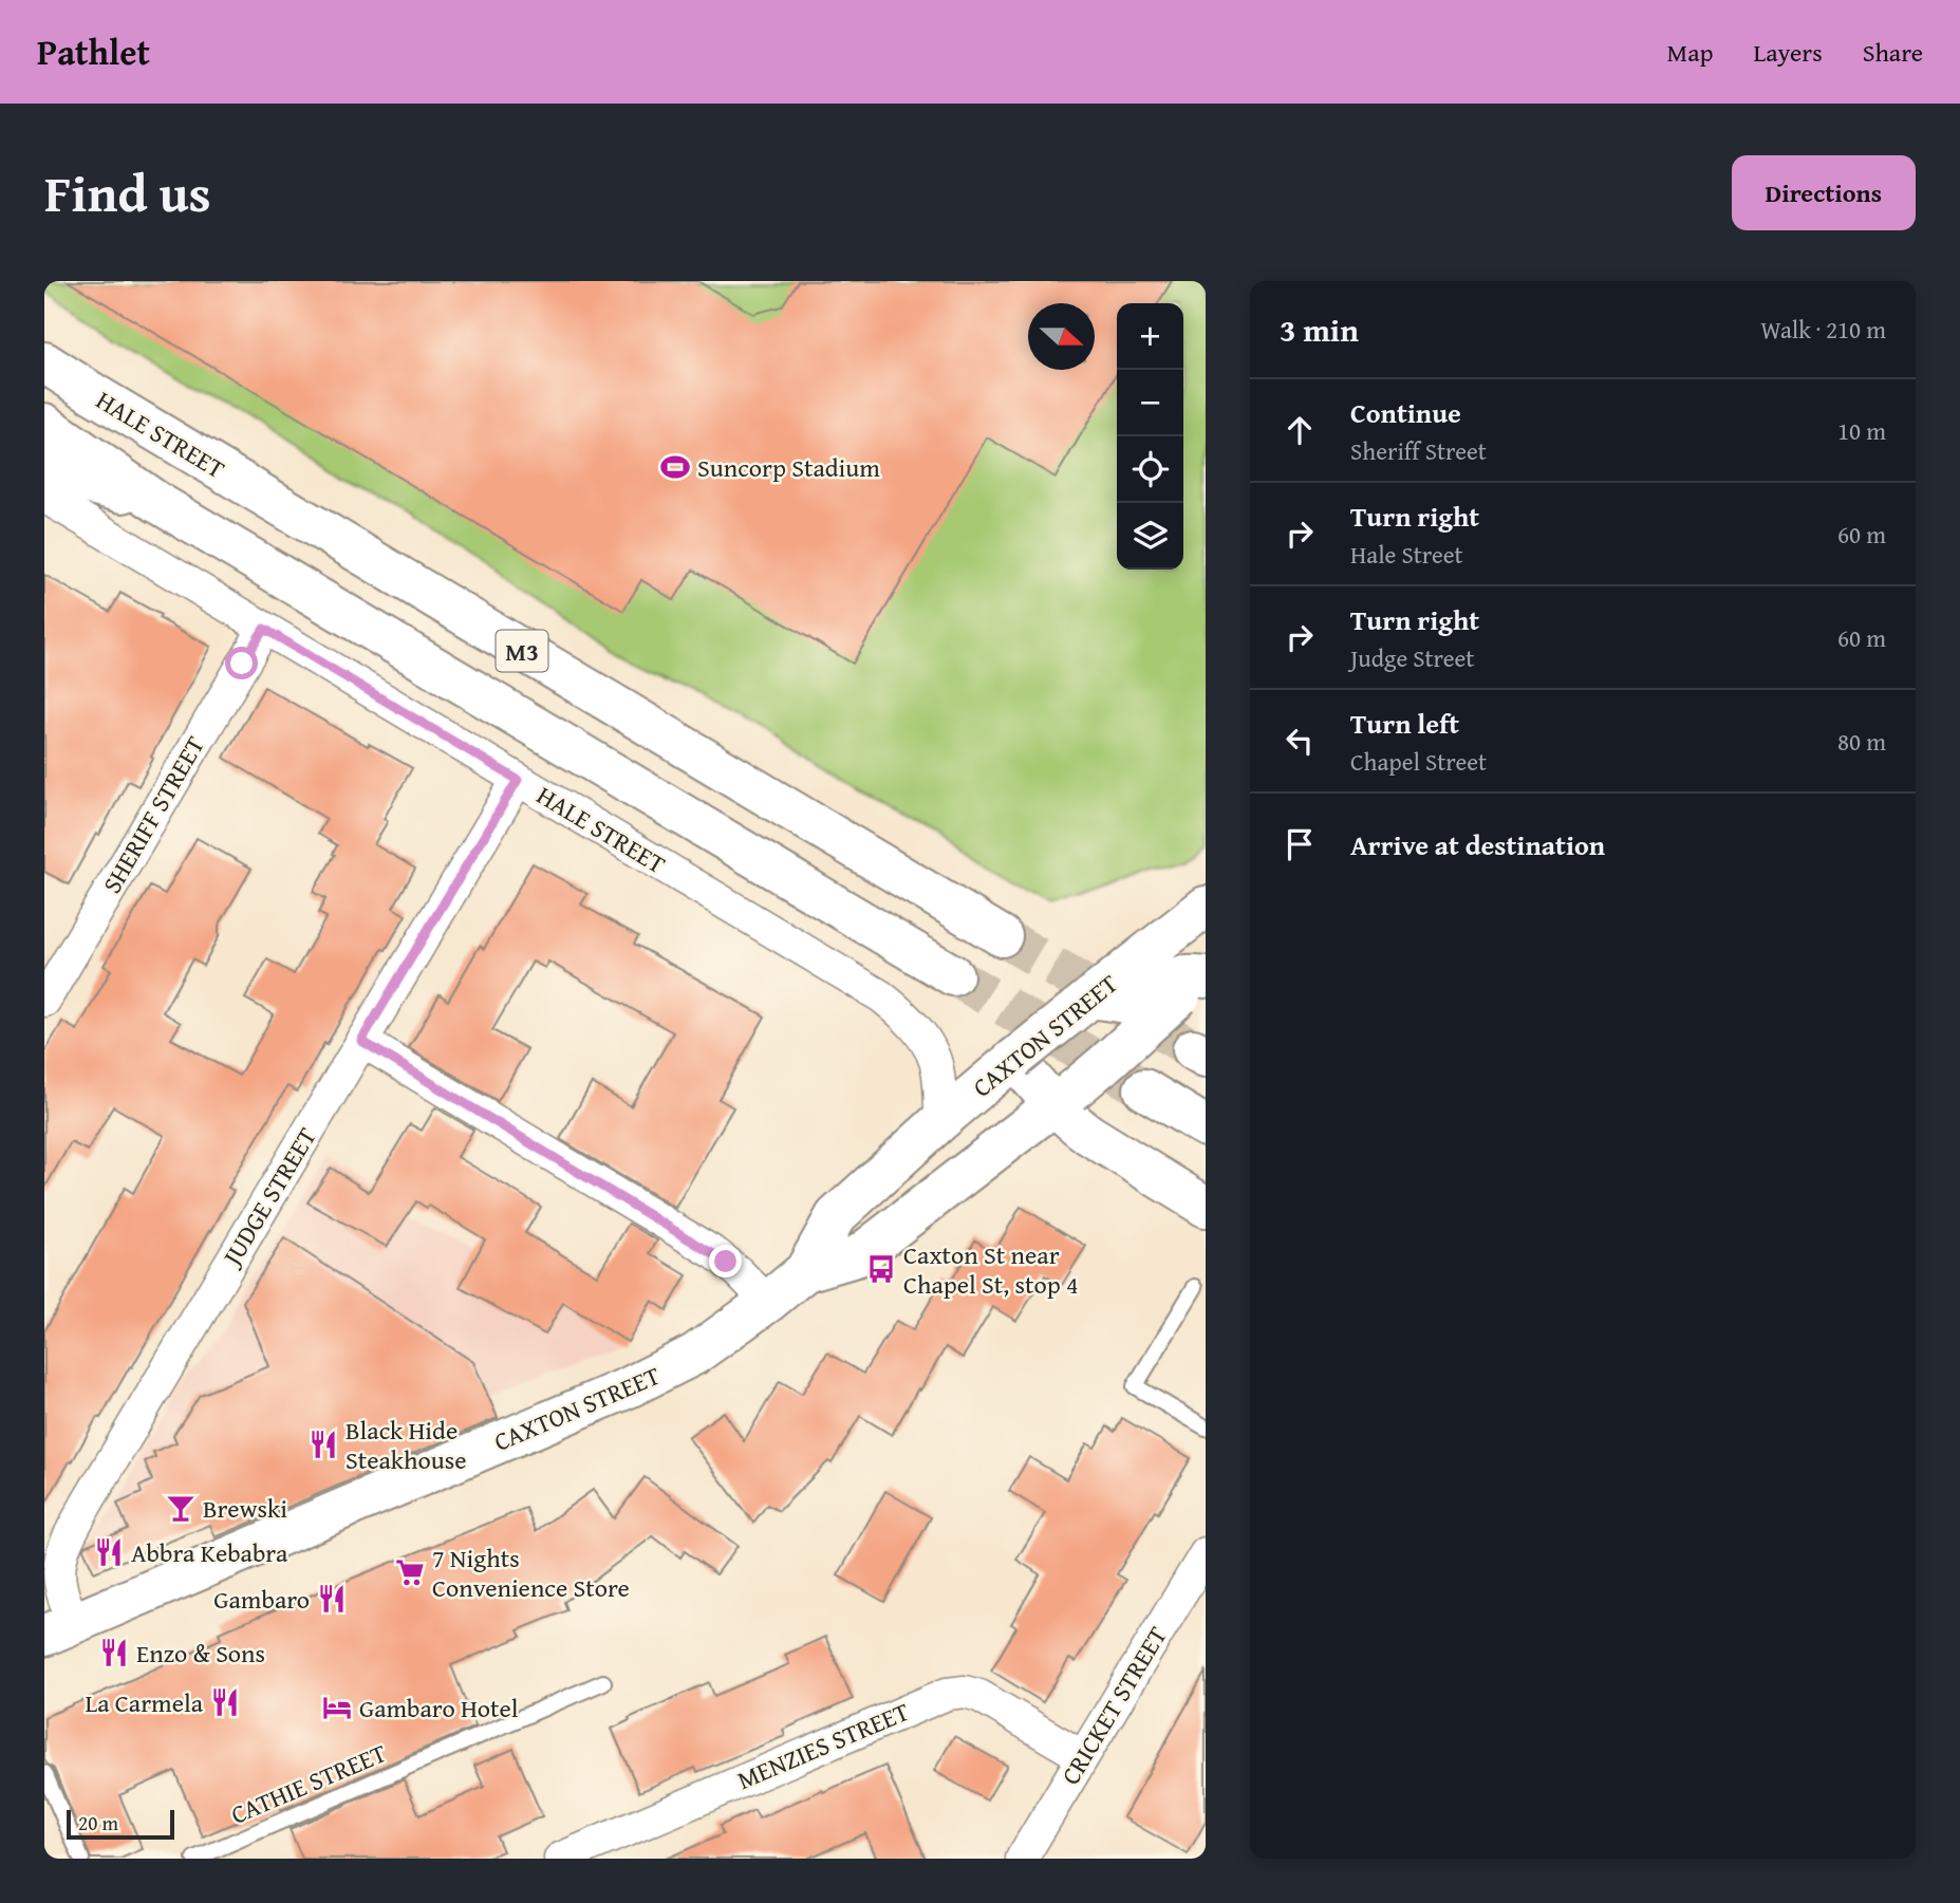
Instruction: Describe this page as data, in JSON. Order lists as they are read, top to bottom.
{
  "streets": {
    "main road": ["HALE STREET", "M3", "CAXTON STREET"],
    "street": [
      "SHERIFF STREET",
      "JUDGE STREET",
      "CRICKET STREET",
      "MENZIES STREET"
    ],
    "lane": ["CATHIE STREET"]
  },
  "crossings": [
    ["HALE STREET", "SHERIFF STREET"],
    ["HALE STREET", "CAXTON STREET"],
    ["HALE STREET", "JUDGE STREET"],
    ["CAXTON STREET", "JUDGE STREET"],
    ["CRICKET STREET", "MENZIES STREET"]
  ],
  "places": {
    "sports": ["Suncorp Stadium"],
    "bus stop": ["Caxton St near Chapel St, stop 4"],
    "restaurant": [
      "Black Hide Steakhouse",
      "Abbra Kebabra",
      "Gambaro",
      "Enzo & Sons",
      "La Carmela"
    ],
    "bar": ["Brewski"],
    "supermarket": ["7 Nights Convenience Store"],
    "hotel": ["Gambaro Hotel"]
  },
  "scale_bar": "20 m",
  "north": "right",
  "page": {
    "header": "Pathlet",
    "nav": ["Map", "Layers", "Share"],
    "title": "Find us",
    "buttons": "Directions",
    "heading": ["3 min", "Walk · 210 m"],
    "map_buttons": ["+", "−"],
    "list": [
      ["Continue", "Sheriff Street", "10 m"],
      ["Turn right", "Hale Street", "60 m"],
      ["Turn right", "Judge Street", "60 m"],
      ["Turn left", "Chapel Street", "80 m"],
      "Arrive at destination"
    ],
    "scale": "20 m"
  }
}
